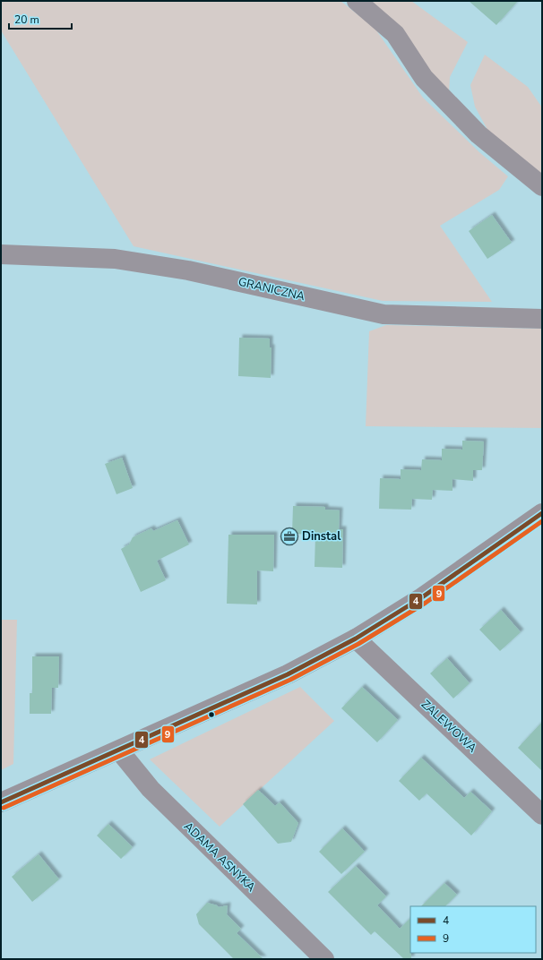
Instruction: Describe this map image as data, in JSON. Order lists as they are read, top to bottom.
{
  "streets": {
    "street": ["GRANICZNA", "ZALEWOWA", "ADAMA ASNYKA"]
  },
  "places": {
    "office": ["Dinstal"]
  },
  "lines": ["transit line 4", "transit line 9"],
  "legend": ["4", "9"],
  "scale_bar": "20 m"
}
